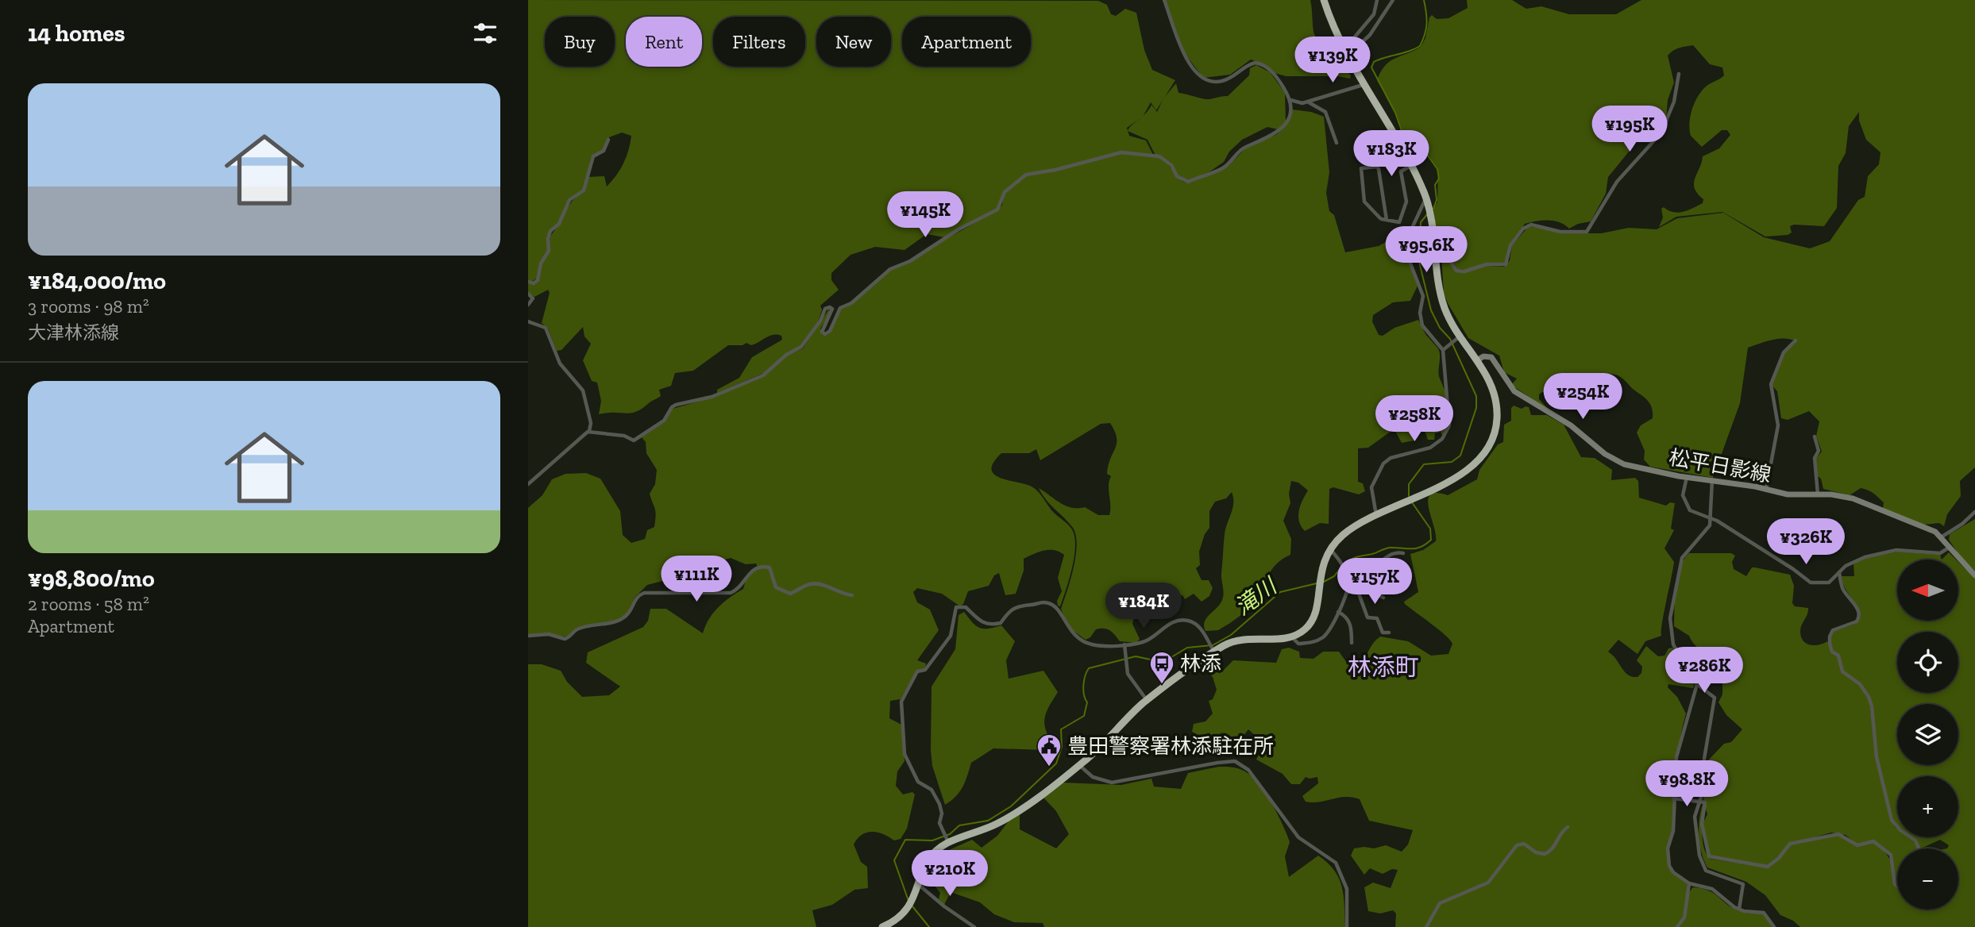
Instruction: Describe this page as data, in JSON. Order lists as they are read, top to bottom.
{
  "streets": {
    "street": ["松平日影線"]
  },
  "districts": ["林添町"],
  "water": ["滝川"],
  "places": {
    "bus stop": ["林添"],
    "public building": ["豊田警察署林添駐在所"]
  },
  "north": "left",
  "page": {
    "heading": "14 homes",
    "chip": [
      "Buy",
      "Rent",
      "Filters",
      "New",
      "Apartment"
    ],
    "price": [
      "¥139K",
      "¥195K",
      "¥183K",
      "¥145K",
      "¥95.6K",
      "¥254K",
      "¥258K",
      "¥326K",
      "¥111K",
      "¥157K",
      "¥184K",
      "¥286K",
      "¥98.8K",
      "¥210K"
    ],
    "list": [
      {
        "name": "¥184,000/mo",
        "note": "3 rooms · 98 m² · 大津林添線"
      },
      {
        "name": "¥98,800/mo",
        "note": "2 rooms · 58 m² · Apartment"
      }
    ],
    "map_buttons": ["+", "−"]
  }
}
